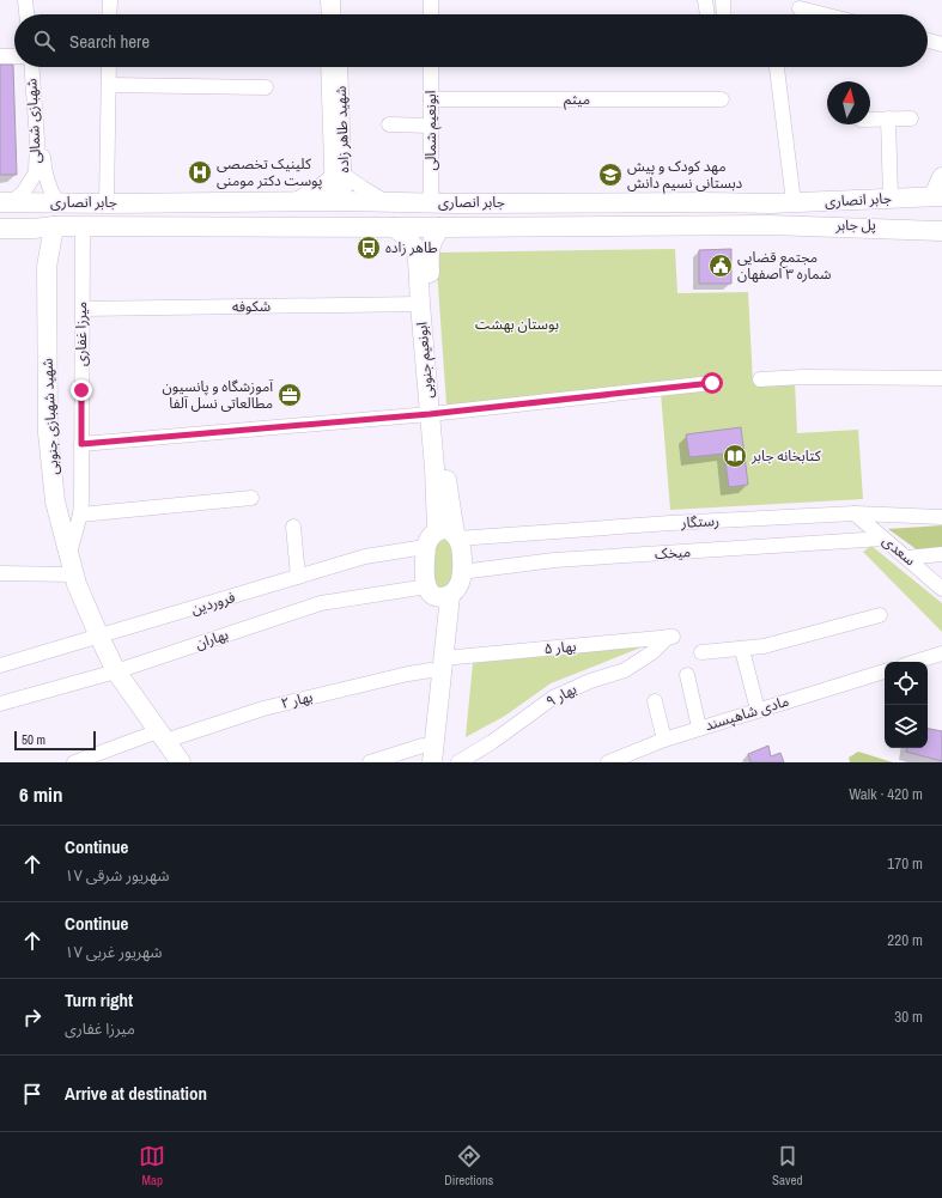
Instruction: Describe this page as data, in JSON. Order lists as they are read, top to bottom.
{
  "streets": {
    "main road": [
      "جابر انصاری",
      "پل جابر",
      "ابونعیم جنوبی",
      "شهید شهبازی جنوبی"
    ],
    "street": [
      "میثم",
      "شهبازی شمالی",
      "شهید طاهر زاده",
      "ابونعیم شمالی",
      "شکوفه",
      "میرزا غفاری",
      "رستگار",
      "سعدی",
      "میخک",
      "فروردین",
      "بهاران",
      "بهار ۵",
      "بهار ۹",
      "بهار ۲",
      "مادی شاهپسند"
    ]
  },
  "crossings": [
    ["میثم", "ابونعیم شمالی"],
    ["شهبازی شمالی", "جابر انصاری"],
    ["شهید طاهر زاده", "جابر انصاری"],
    ["ابونعیم شمالی", "جابر انصاری"],
    ["جابر انصاری", "پل جابر"],
    ["جابر انصاری", "میرزا غفاری"],
    ["جابر انصاری", "ابونعیم جنوبی"],
    ["جابر انصاری", "شهید شهبازی جنوبی"],
    ["شکوفه", "میرزا غفاری"],
    ["شکوفه", "ابونعیم جنوبی"],
    ["میرزا غفاری", "شهید شهبازی جنوبی"],
    ["ابونعیم جنوبی", "رستگار"],
    ["ابونعیم جنوبی", "میخک"],
    ["ابونعیم جنوبی", "فروردین"],
    ["ابونعیم جنوبی", "بهاران"],
    ["شهید شهبازی جنوبی", "فروردین"],
    ["شهید شهبازی جنوبی", "بهاران"],
    ["شهید شهبازی جنوبی", "بهار ۲"],
    ["رستگار", "سعدی"],
    ["رستگار", "میخک"],
    ["رستگار", "فروردین"],
    ["رستگار", "بهاران"],
    ["سعدی", "میخک"],
    ["میخک", "فروردین"],
    ["میخک", "بهاران"],
    ["فروردین", "بهاران"],
    ["بهار ۵", "بهار ۹"],
    ["بهار ۵", "بهار ۲"]
  ],
  "parks": ["بوستان بهشت"],
  "places": {
    "hospital": ["کلینیک تخصصی پوست دکتر مومنی"],
    "school or university": ["مهد کودک و پیش دبستانی نسیم دانش"],
    "bus stop": ["طاهر زاده"],
    "public building": ["مجتمع قضایی شماره ۳ اصفهان"],
    "office": ["آموزشگاه و پانسیون مطالعاتی نسل آلفا"],
    "library": ["کتابخانه جابر"]
  },
  "scale_bar": "50 m",
  "north": "top",
  "page": {
    "search": "Search here",
    "scale": "50 m",
    "heading": ["6 min", "Walk · 420 m"],
    "list": [
      ["Continue", "۱۷ شهریور شرقی", "170 m"],
      ["Continue", "۱۷ شهریور غربی", "220 m"],
      ["Turn right", "میرزا غفاری", "30 m"],
      "Arrive at destination"
    ],
    "nav": ["Map", "Directions", "Saved"]
  }
}
